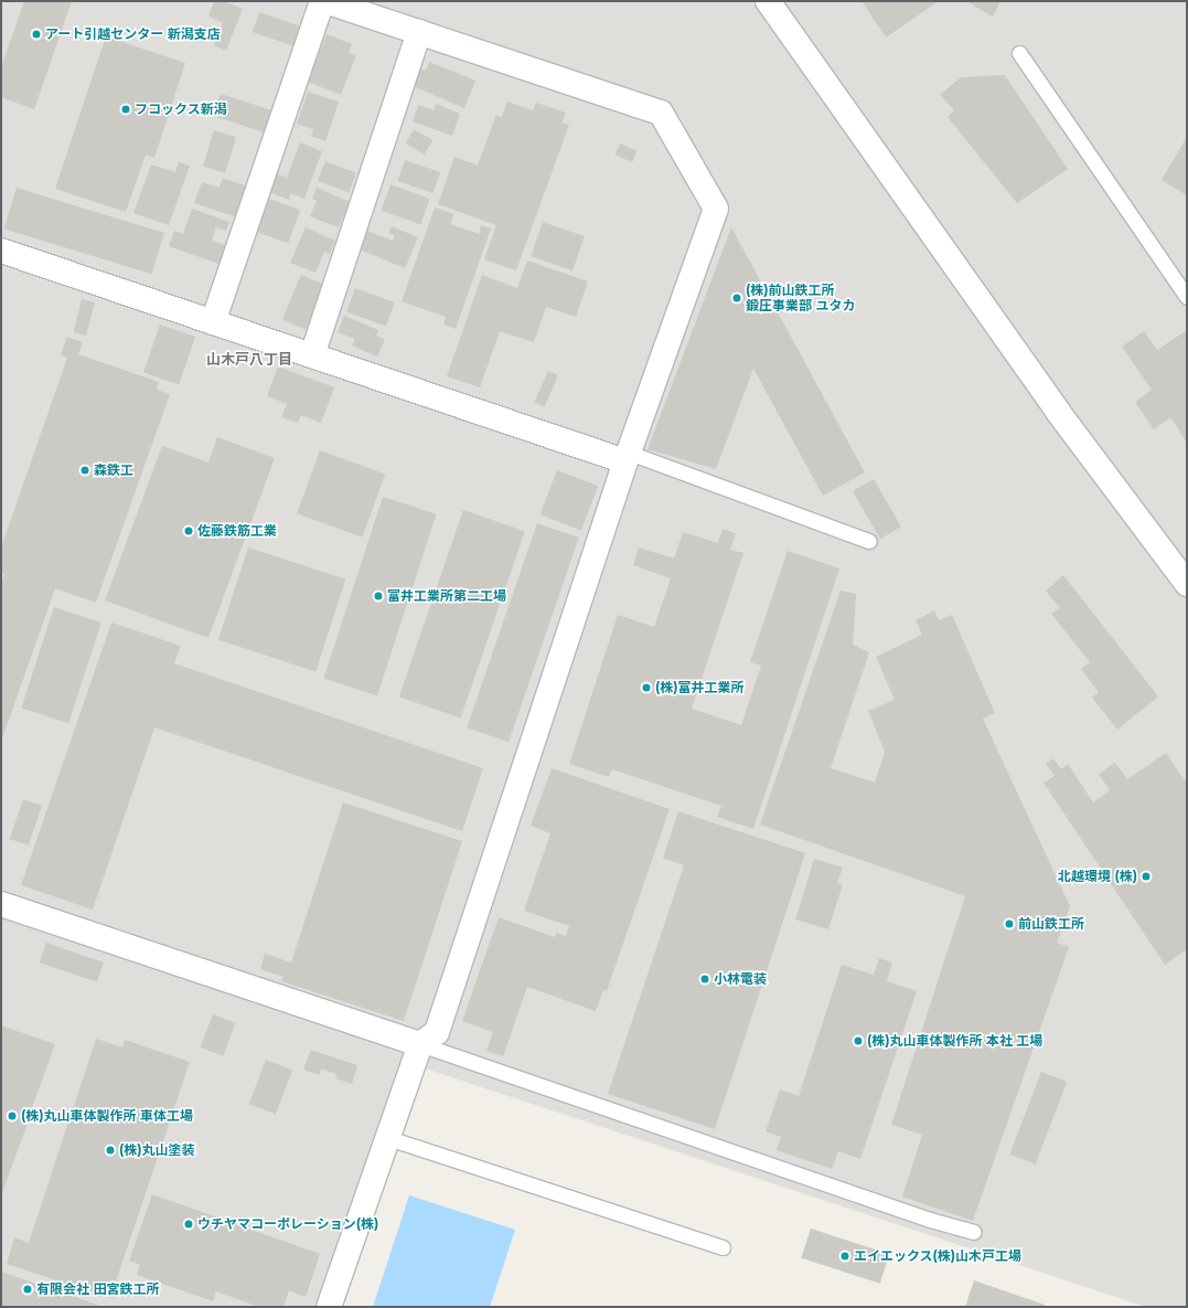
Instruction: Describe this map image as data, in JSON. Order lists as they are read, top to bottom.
{
  "districts": ["山木戸八丁目"],
  "places": [
    "アート引越センター 新潟支店",
    "フコックス新潟",
    "(株)前山鉄工所 鍛圧事業部 ユタカ",
    "森鉄工",
    "佐藤鉄筋工業",
    "富井工業所第二工場",
    "(株)富井工業所",
    "北越環境 (株)",
    "前山鉄工所",
    "小林電装",
    "(株)丸山車体製作所 本社 工場",
    "(株)丸山車体製作所 車体工場",
    "(株)丸山塗装",
    "ウチヤマコーポレーション(株)",
    "エイエックス(株)山木戸工場",
    "有限会社 田宮鉄工所"
  ]
}
